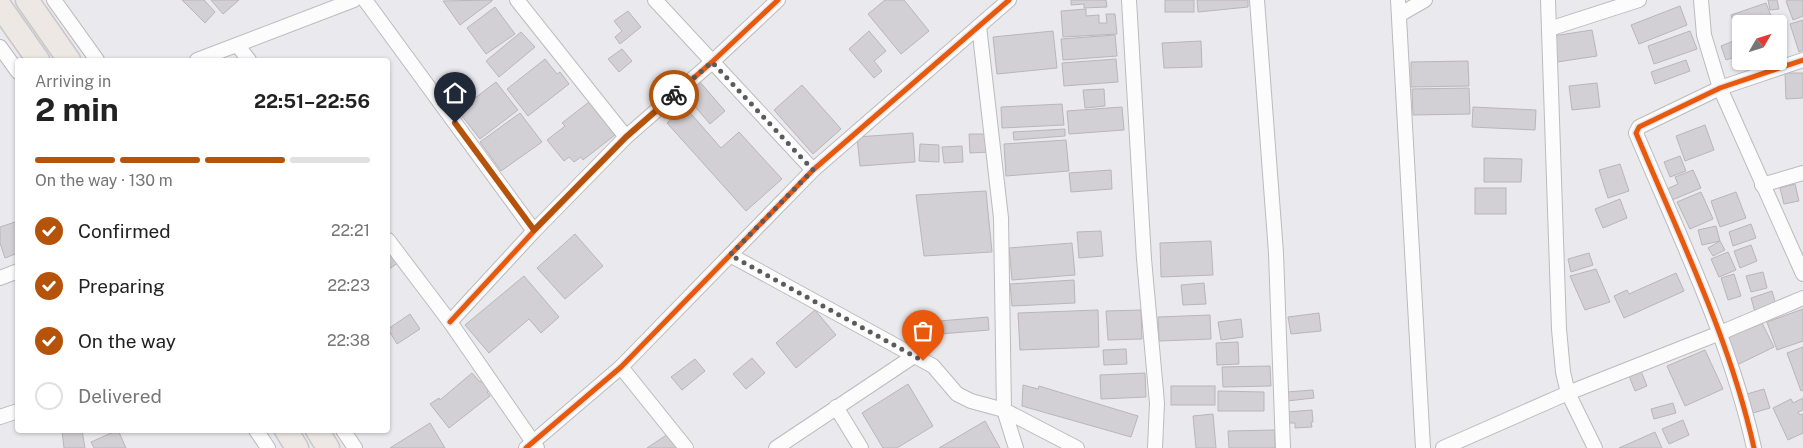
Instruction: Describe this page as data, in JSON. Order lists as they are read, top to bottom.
{
  "north": "top right",
  "page": {
    "heading": ["2 min", "Arriving in", "22:51–22:56"],
    "bar": "On the way · 130 m",
    "list": [
      ["Confirmed", "22:21"],
      ["Preparing", "22:23"],
      ["On the way", "22:38"],
      "Delivered"
    ]
  }
}
